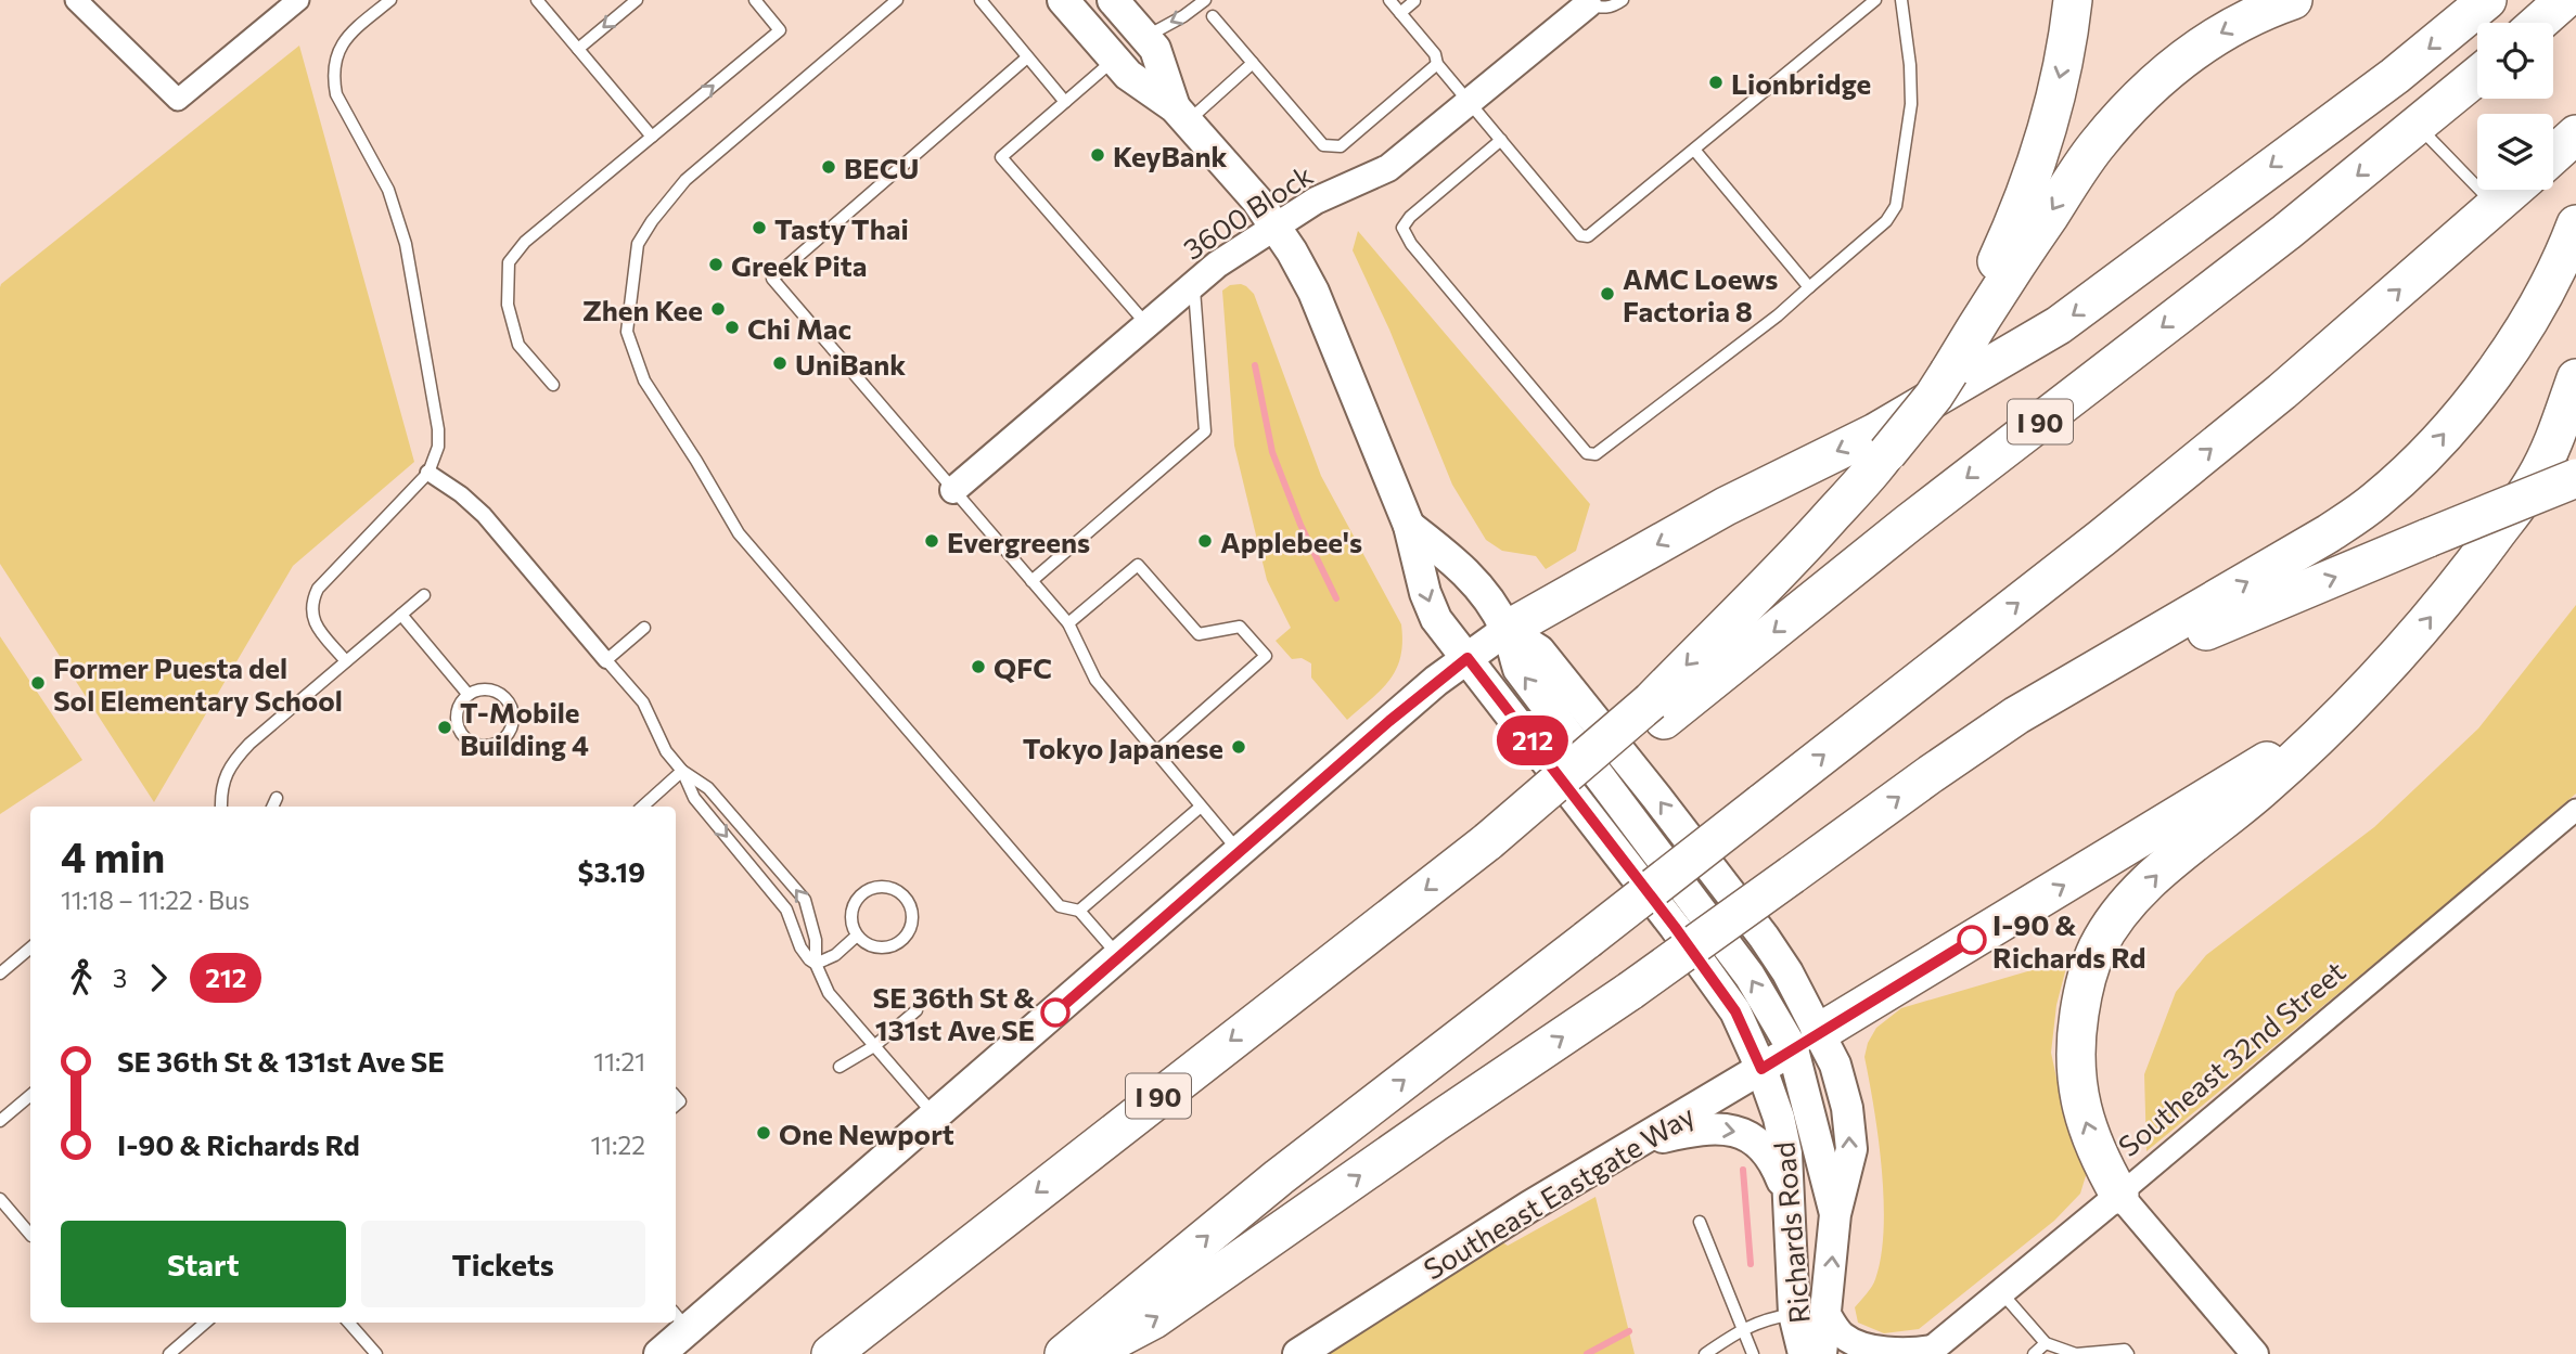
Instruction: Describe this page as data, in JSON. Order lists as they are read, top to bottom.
{
  "streets": {
    "highway": ["I 90"],
    "main road": ["Southeast Eastgate Way", "Richards Road"],
    "street": ["3600 Block", "Southeast 32nd Street"]
  },
  "crossings": [
    ["3600 Block", "Richards Road"],
    ["Southeast Eastgate Way", "Richards Road"]
  ],
  "places": [
    "Lionbridge",
    "KeyBank",
    "BECU",
    "Tasty Thai",
    "Greek Pita",
    "AMC Loews Factoria 8",
    "Zhen Kee",
    "Chi Mac",
    "UniBank",
    "Evergreens",
    "Applebee's",
    "QFC",
    "Former Puesta del Sol Elementary School",
    "T-Mobile Building 4",
    "Tokyo Japanese",
    "I-90 & Richards Rd",
    "SE 36th St & 131st Ave SE",
    "One Newport"
  ],
  "lines": ["bus line 212"],
  "page": {
    "on_map": "212",
    "heading": ["4 min", "11:18 – 11:22 · Bus", "$3.19"],
    "legs": ["3", "212"],
    "list": [
      {
        "name": "SE 36th St & 131st Ave SE",
        "value": "11:21"
      },
      {
        "name": "I-90 & Richards Rd",
        "value": "11:22"
      }
    ],
    "buttons": ["Start", "Tickets"]
  }
}
